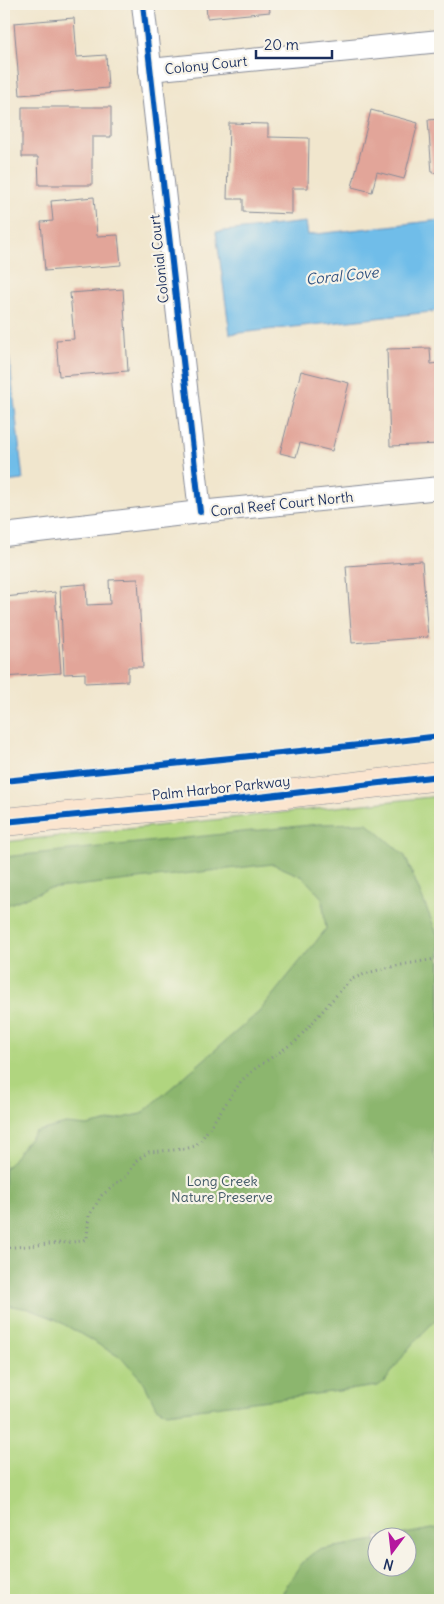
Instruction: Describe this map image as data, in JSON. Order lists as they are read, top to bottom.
{
  "streets": {
    "street": [
      "Colony Court",
      "Colonial Court",
      "Coral Reef Court North",
      "Palm Harbor Parkway"
    ]
  },
  "crossings": [
    ["Colony Court", "Colonial Court"],
    ["Colonial Court", "Coral Reef Court North"]
  ],
  "water": ["Coral Cove"],
  "parks": ["Long Creek Nature Preserve"],
  "scale_bar": "20 m",
  "north": "bottom"
}
